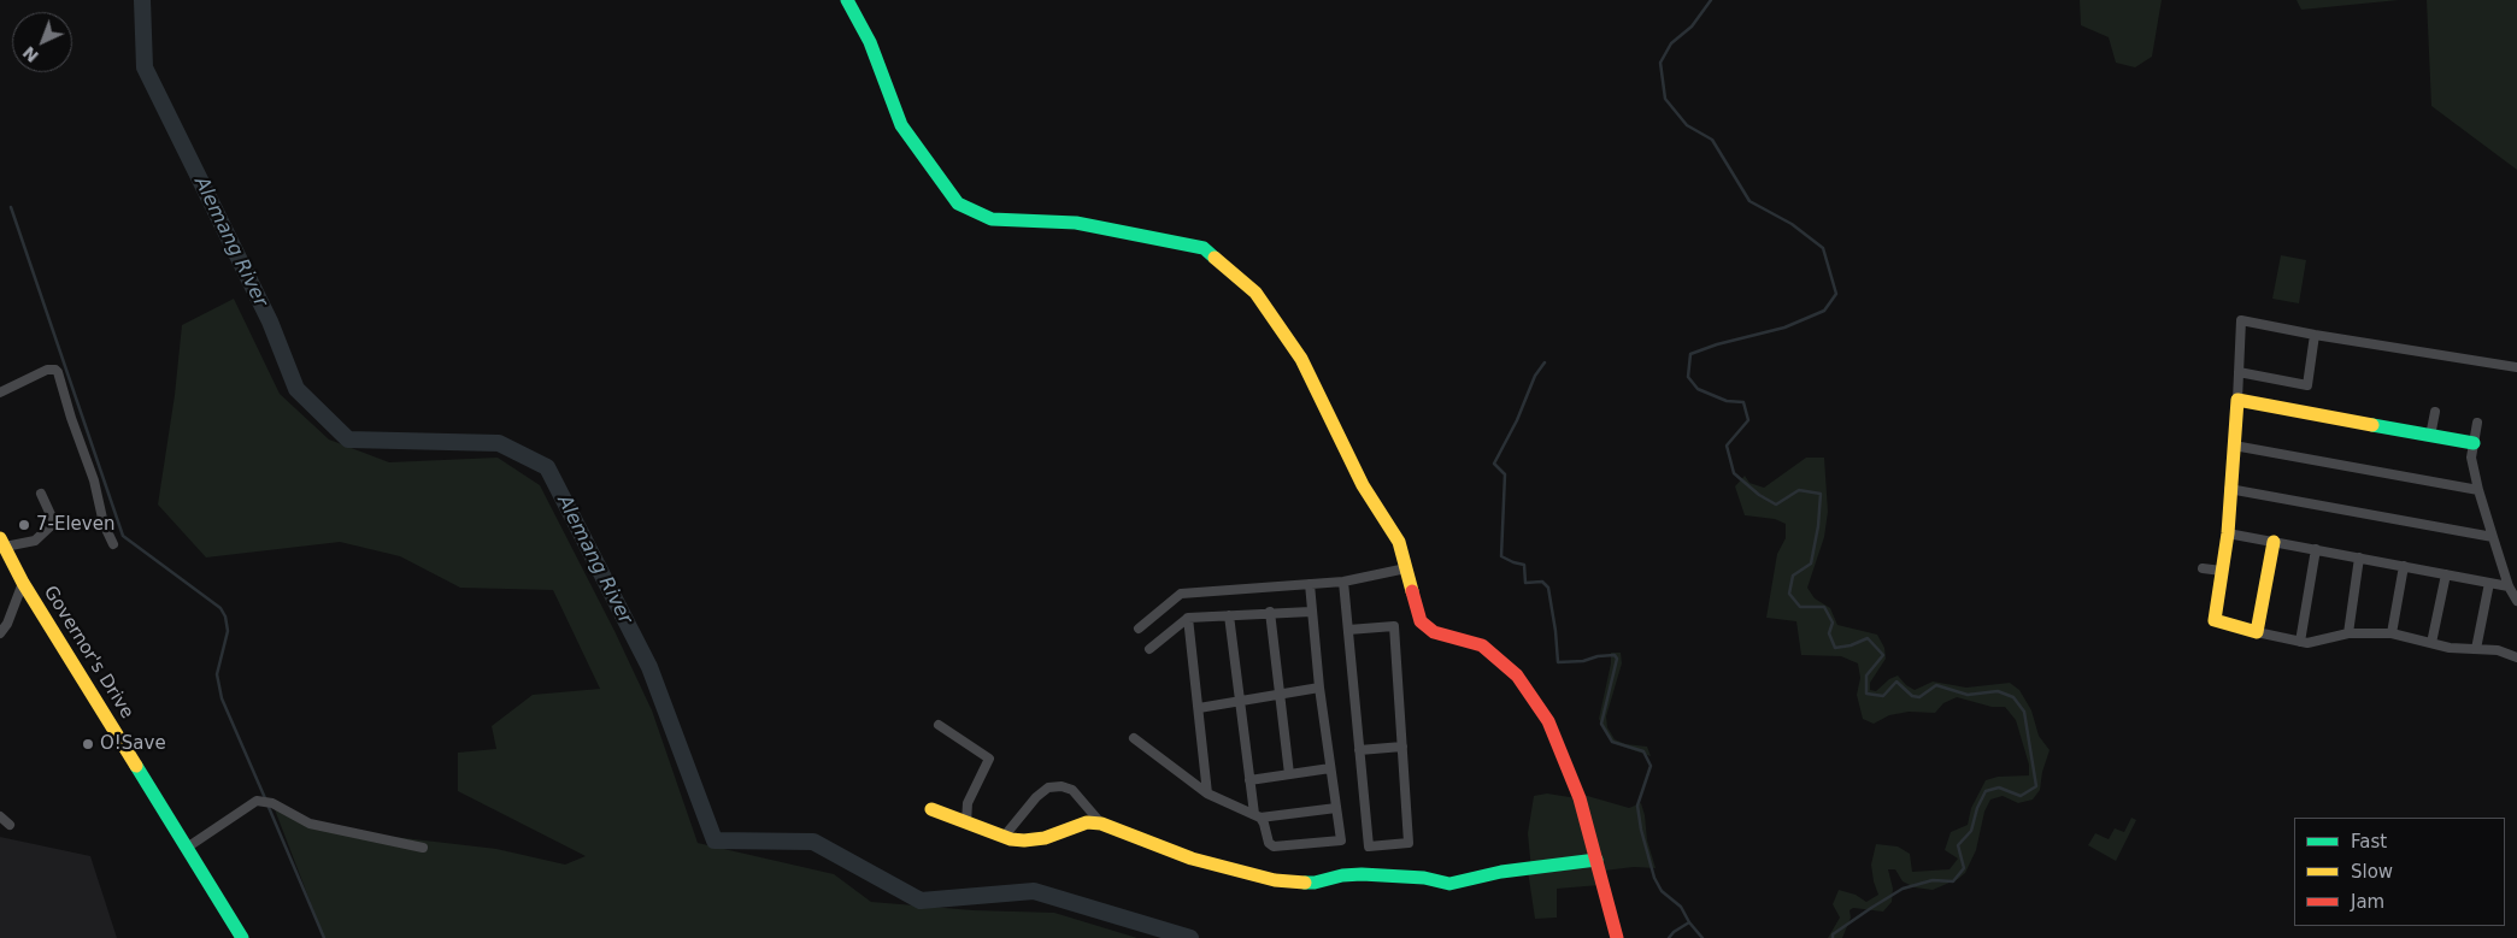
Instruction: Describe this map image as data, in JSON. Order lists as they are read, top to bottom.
{
  "streets": {
    "street": ["Governor's Drive"]
  },
  "water": ["Alemang River"],
  "places": ["7-Eleven", "O!Save"],
  "legend": ["Fast", "Slow", "Jam"],
  "north": "bottom left"
}
